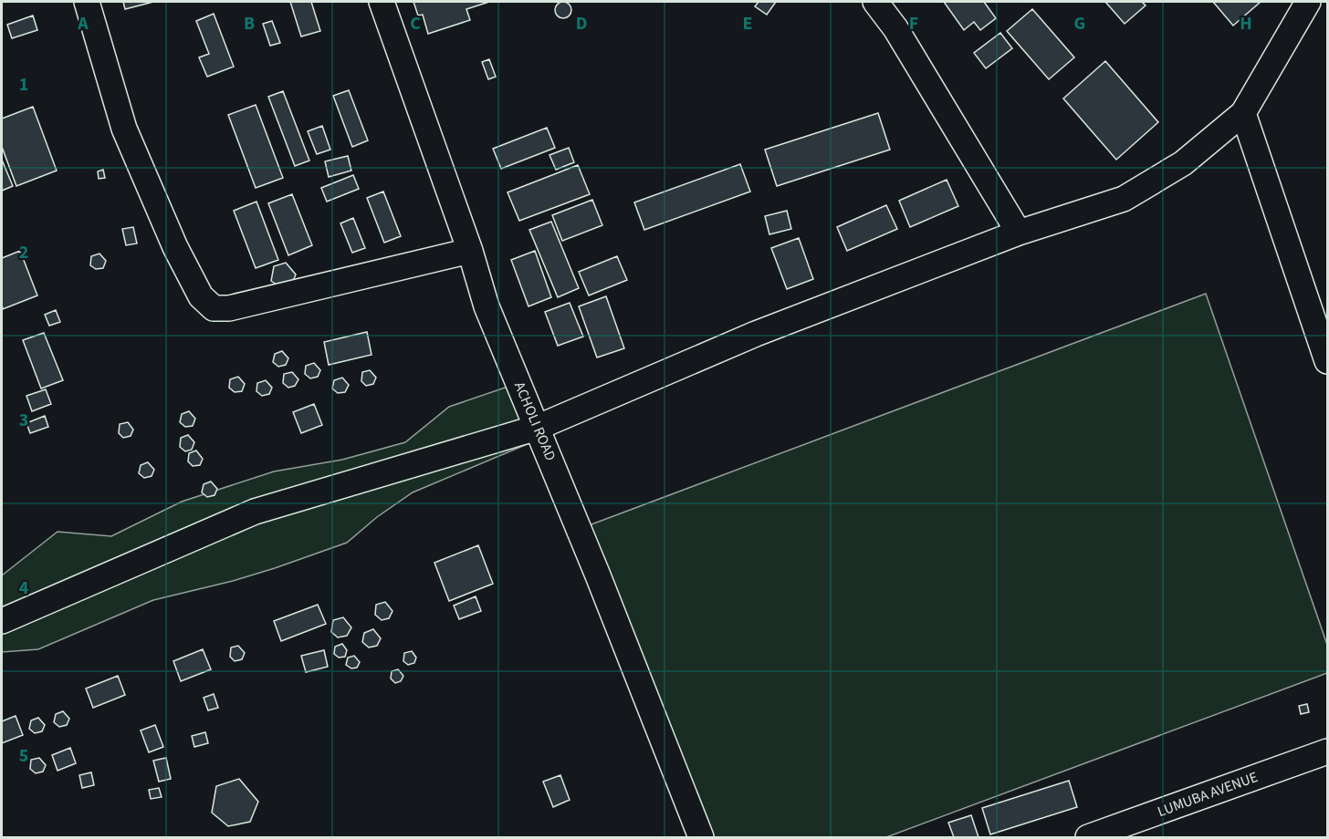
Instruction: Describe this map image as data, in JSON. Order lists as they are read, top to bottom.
{
  "streets": {
    "street": ["ACHOLI ROAD", "LUMUBA AVENUE"]
  },
  "grid": {
    "columns": [
      "A",
      "B",
      "C",
      "D",
      "E",
      "F",
      "G",
      "H"
    ],
    "rows": [
      "1",
      "2",
      "3",
      "4",
      "5"
    ]
  }
}
